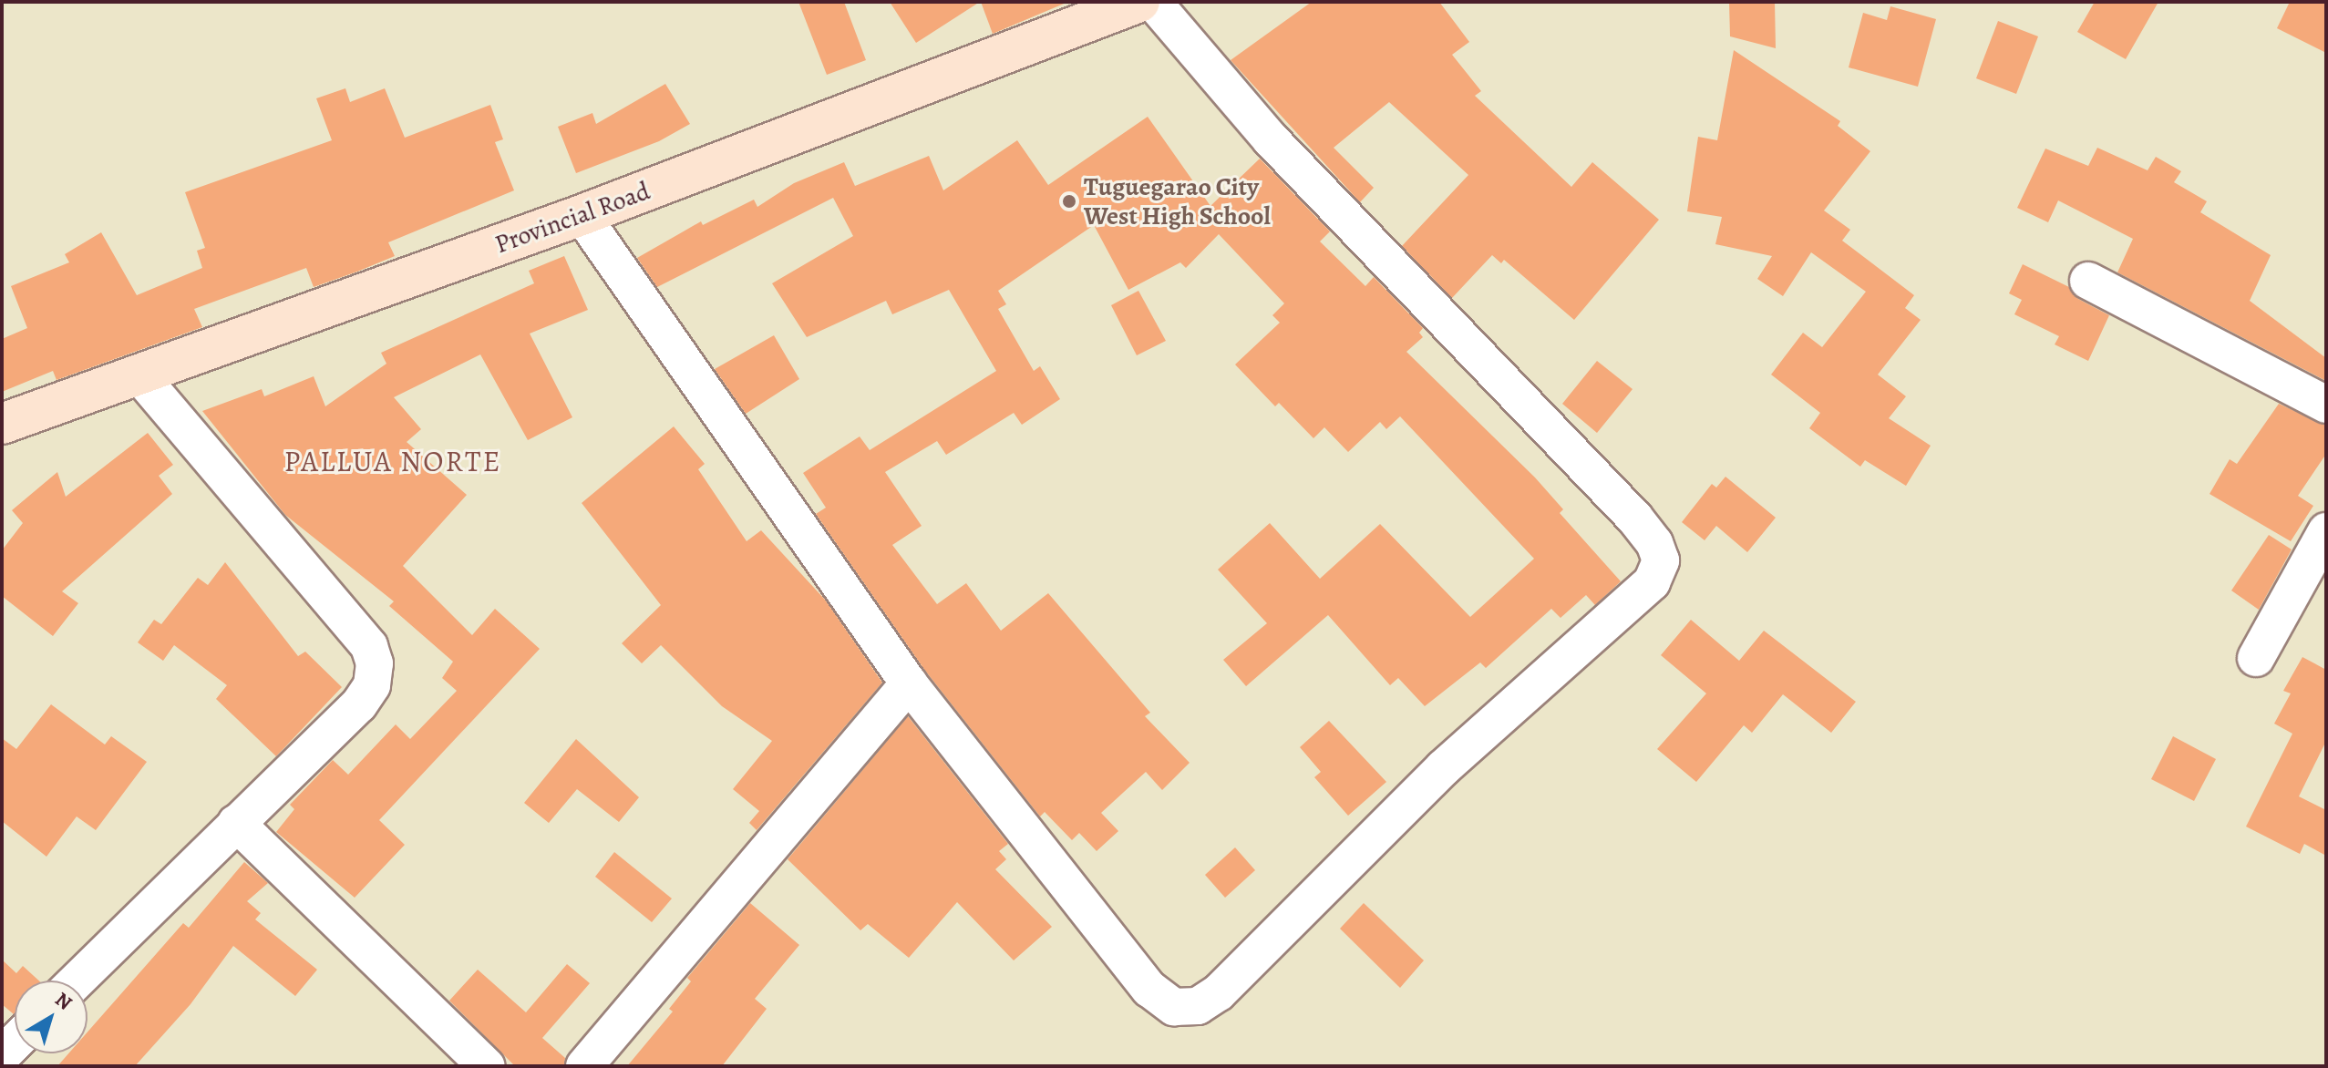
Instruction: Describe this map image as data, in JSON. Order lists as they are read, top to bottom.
{
  "streets": {
    "main road": ["Provincial Road"]
  },
  "districts": ["PALLUA NORTE"],
  "places": ["Tuguegarao City West High School"],
  "north": "top right"
}
